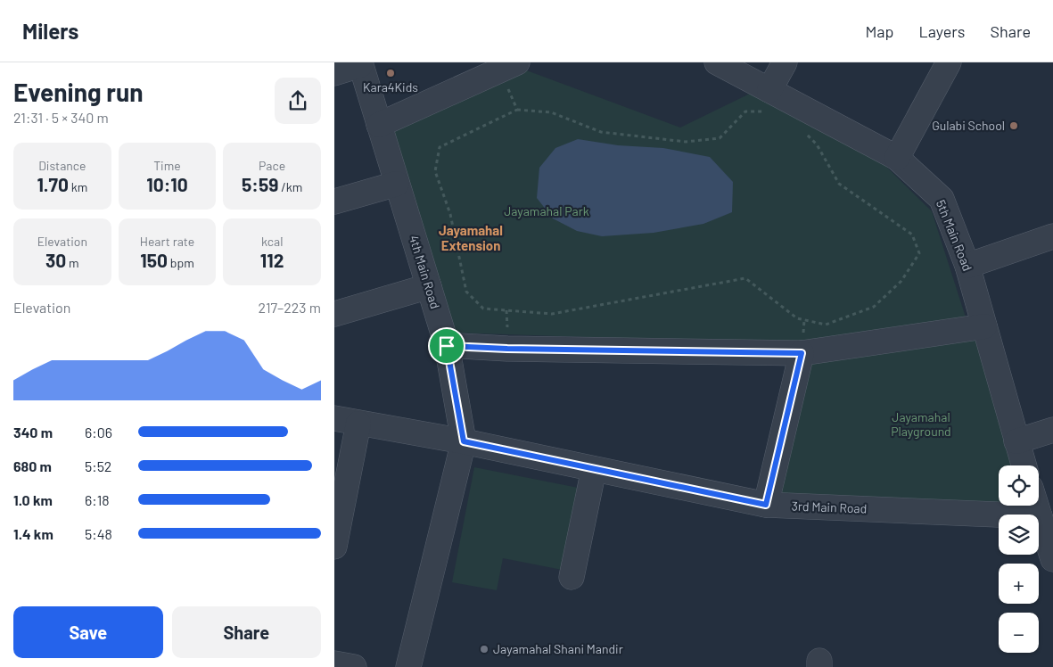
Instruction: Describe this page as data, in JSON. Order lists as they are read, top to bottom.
{
  "streets": {
    "street": ["5th Main Road", "4th Main Road", "3rd Main Road"]
  },
  "crossings": [
    ["4th Main Road", "3rd Main Road"]
  ],
  "districts": ["Jayamahal Extension"],
  "parks": ["Jayamahal Park", "Jayamahal Playground"],
  "places": ["Kara4Kids", "Gulabi School", "Jayamahal Shani Mandir"],
  "page": {
    "header": "Milers",
    "nav": ["Map", "Layers", "Share"],
    "heading": ["Evening run", "21:31 · 5 × 340 m"],
    "stats": [
      ["Distance", "1.70 km"],
      ["Time", "10:10"],
      ["Pace", "5:59 /km"],
      ["Elevation", "30 m"],
      ["Heart rate", "150 bpm"],
      ["kcal", "112"]
    ],
    "chart": ["Elevation", "217–223 m"],
    "list": [
      {
        "name": "340 m",
        "note": "6:06"
      },
      {
        "name": "680 m",
        "note": "5:52"
      },
      {
        "name": "1.0 km",
        "note": "6:18"
      },
      {
        "name": "1.4 km",
        "note": "5:48"
      }
    ],
    "map_buttons": ["+", "−"],
    "buttons": ["Save", "Share"]
  }
}
